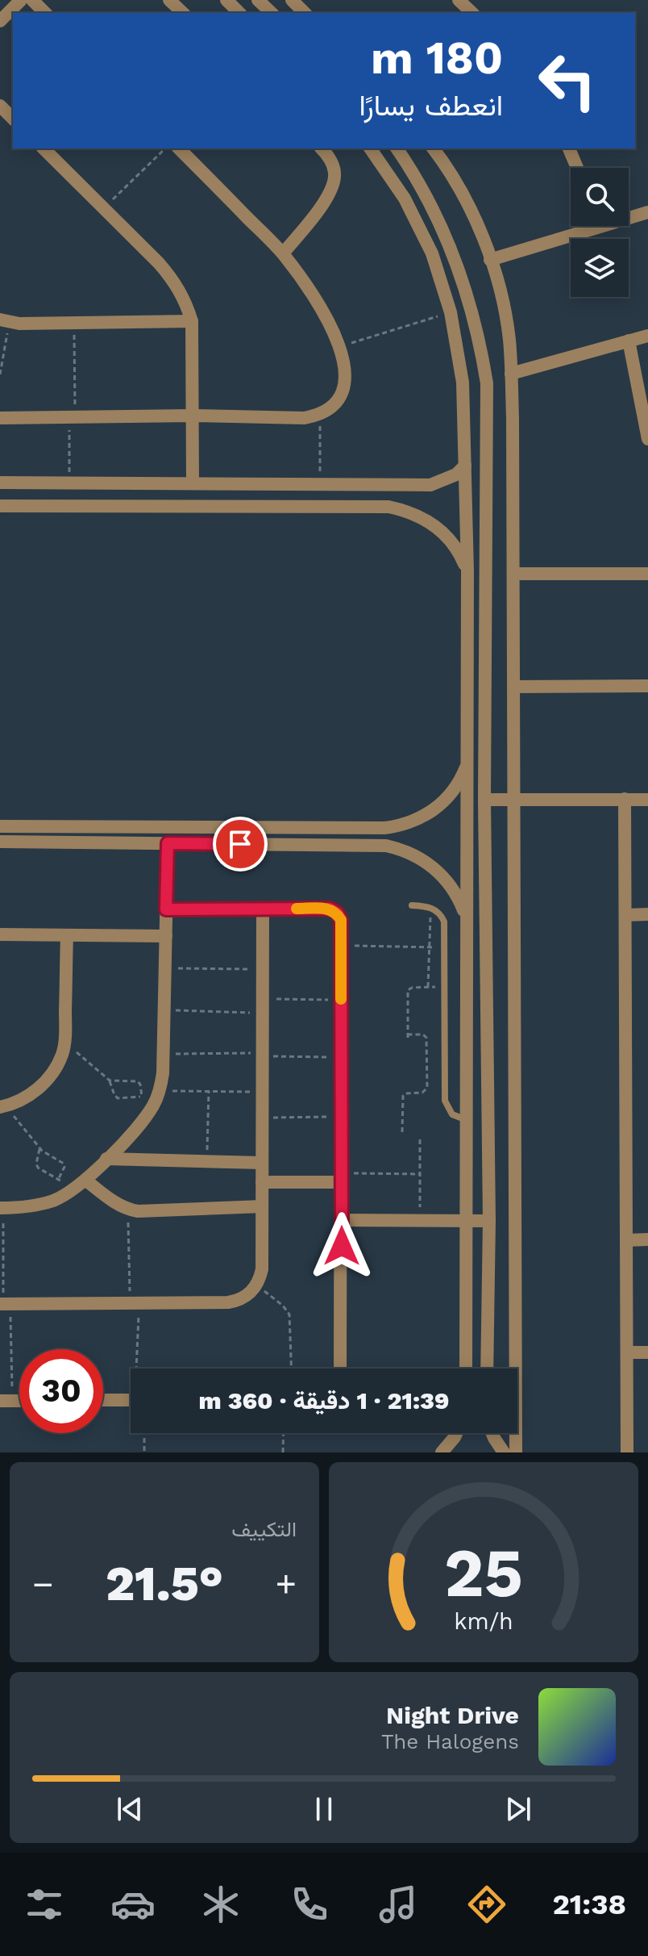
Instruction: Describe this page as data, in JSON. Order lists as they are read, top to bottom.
{
  "page": {
    "turn": ["180 m", "انعطف يسارًا"],
    "limit": "30",
    "trip": "21:39 · 1 دقيقة · 360 m",
    "tile": "التكييف",
    "heat": ["−", "21.5°", "+"],
    "song": ["Night Drive", "The Halogens"],
    "tabs": "21:38",
    "gauge": ["25", "km/h"]
  }
}
